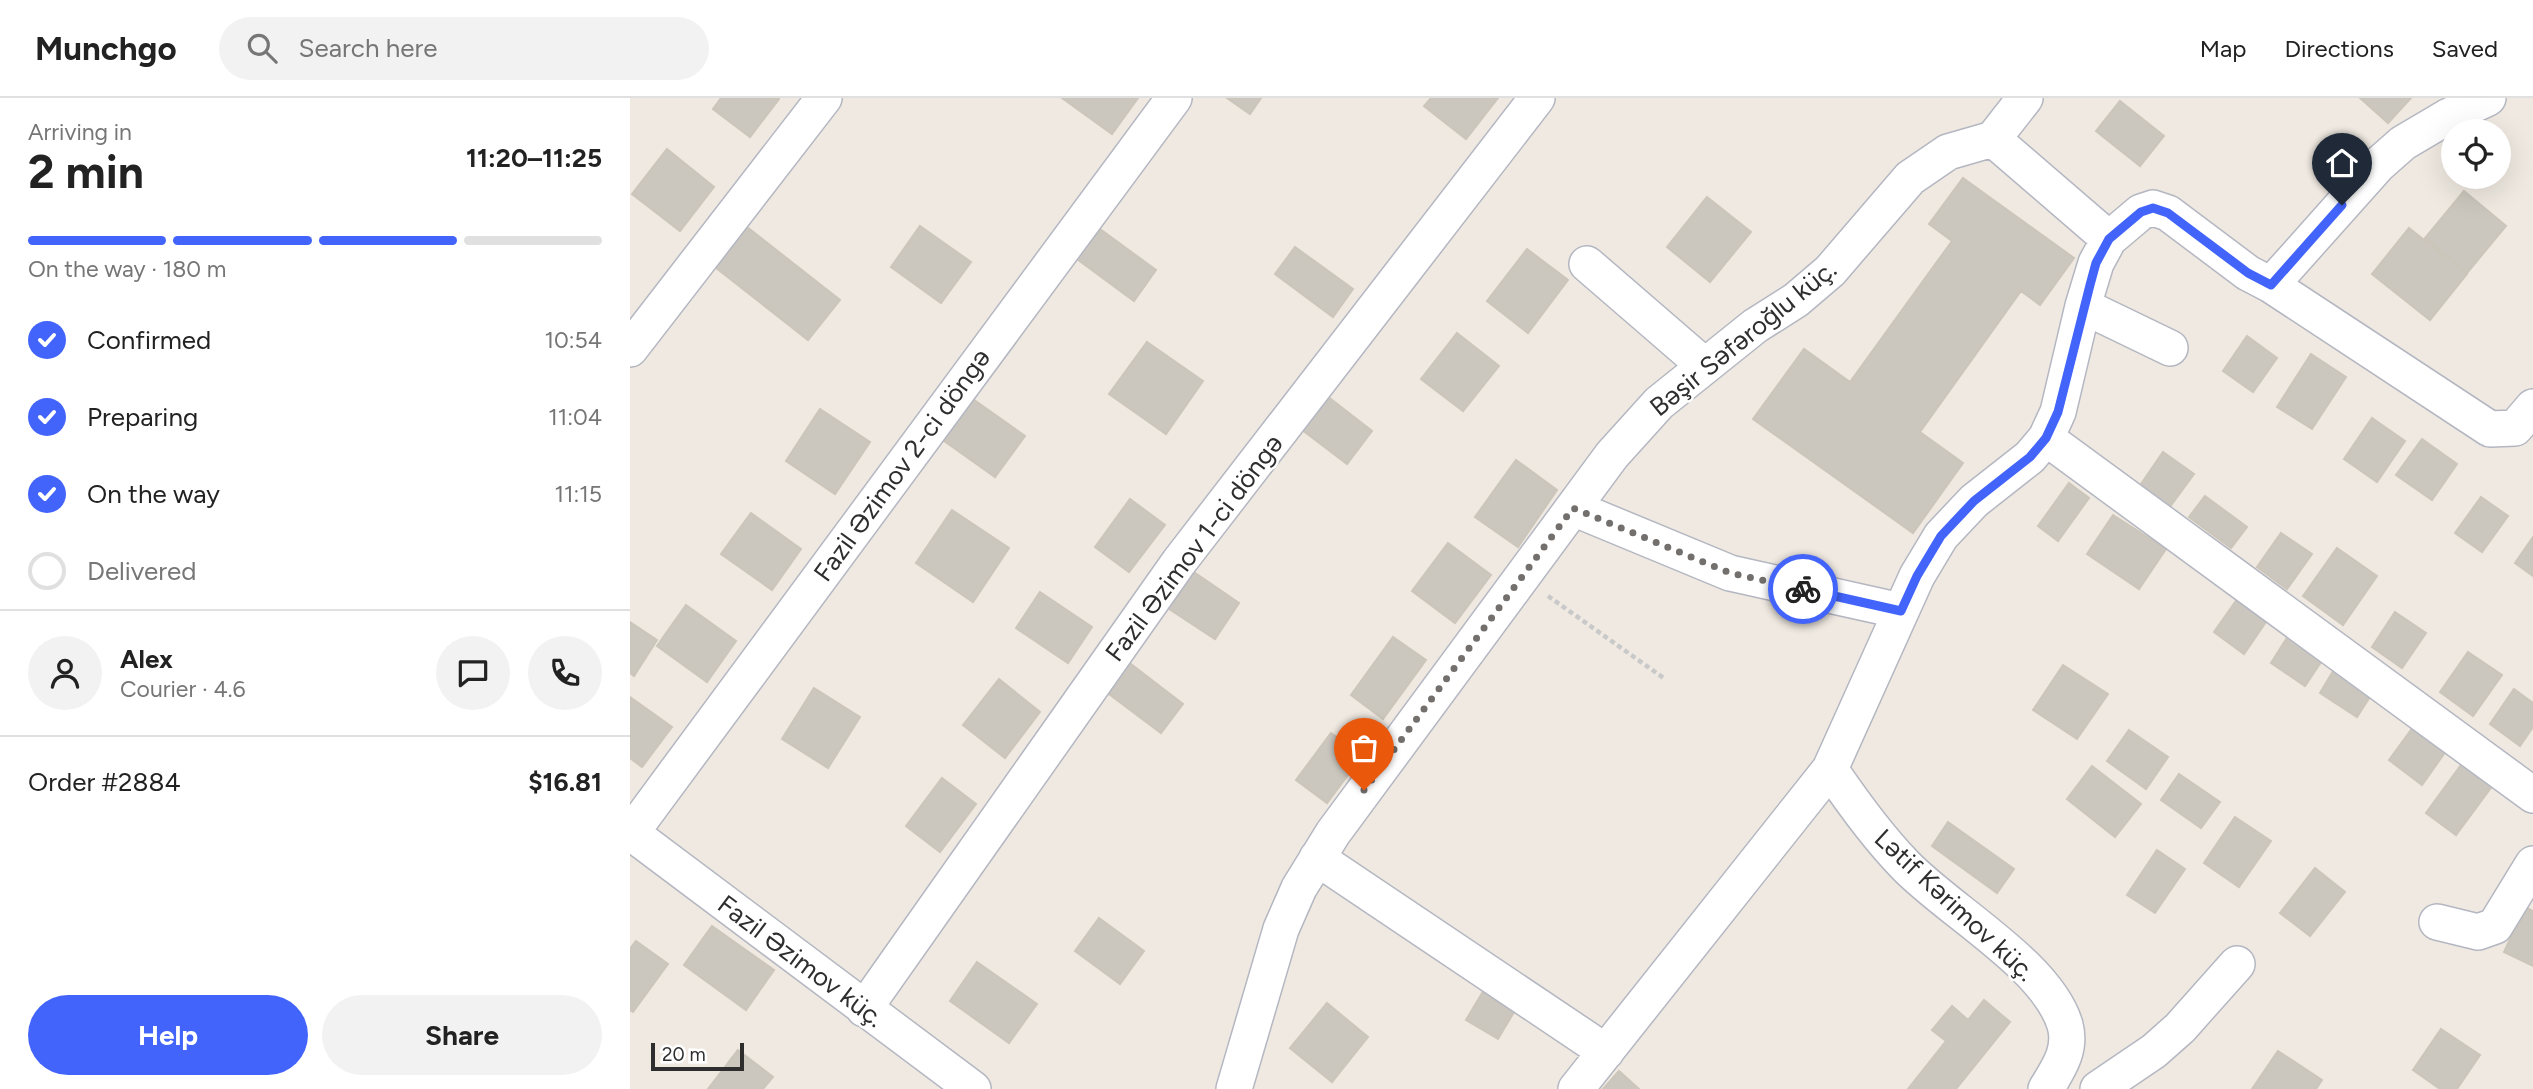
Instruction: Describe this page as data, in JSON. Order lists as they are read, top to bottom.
{
  "streets": {
    "street": [
      "Bəşir Səfəroğlu küç.",
      "Fazil Əzimov 2-ci döngə",
      "Fazil Əzimov 1-ci döngə",
      "Lətif Kərimov küç.",
      "Fazil Əzimov küç."
    ]
  },
  "crossings": [
    ["Fazil Əzimov 2-ci döngə", "Fazil Əzimov küç."],
    ["Fazil Əzimov 1-ci döngə", "Fazil Əzimov küç."]
  ],
  "scale_bar": "20 m",
  "page": {
    "header": "Munchgo",
    "search": "Search here",
    "nav": ["Map", "Directions", "Saved"],
    "heading": ["2 min", "Arriving in", "11:20–11:25"],
    "panel": [
      "Alex",
      "Courier · 4.6",
      "Order #2884",
      "$16.81"
    ],
    "bar": "On the way · 180 m",
    "list": [
      ["Confirmed", "10:54"],
      ["Preparing", "11:04"],
      ["On the way", "11:15"],
      "Delivered"
    ],
    "buttons": ["Help", "Share"],
    "scale": "20 m"
  }
}
